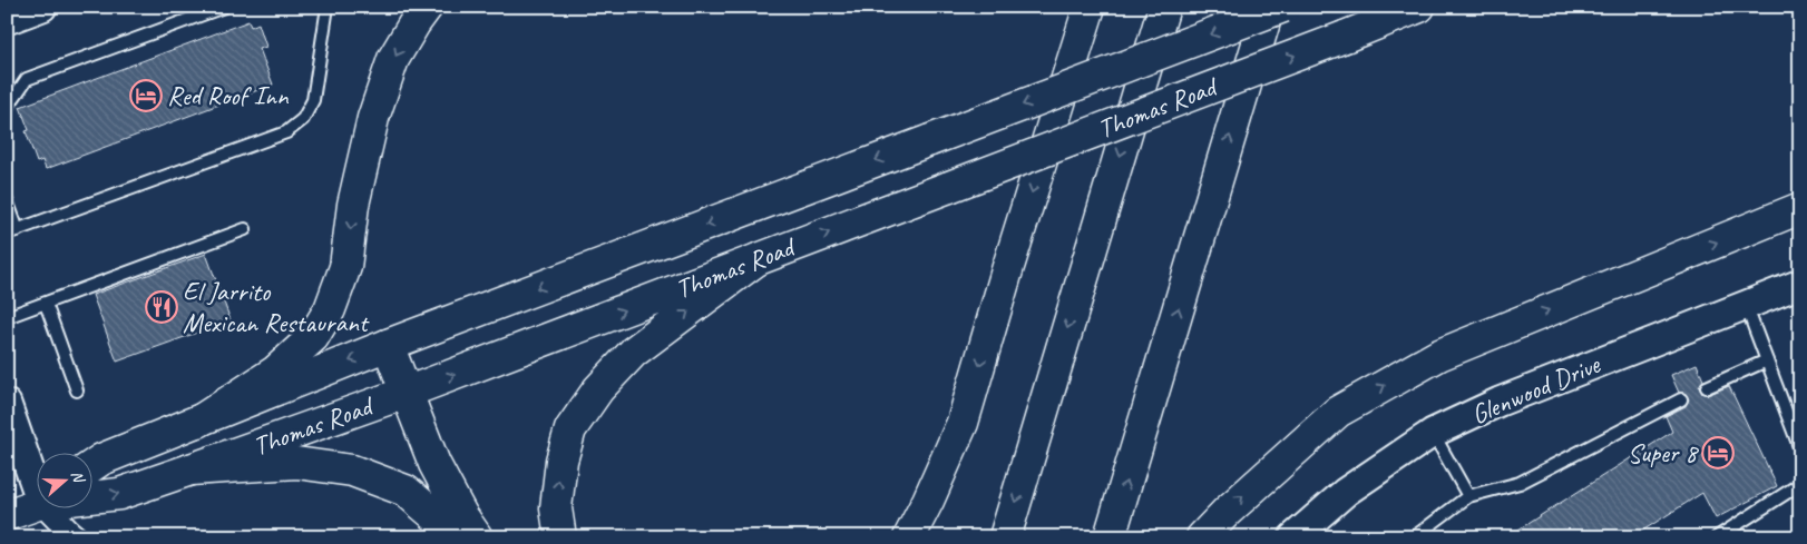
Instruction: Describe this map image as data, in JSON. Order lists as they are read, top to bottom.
{
  "streets": {
    "main road": ["Thomas Road"],
    "street": ["Glenwood Drive"]
  },
  "places": {
    "hotel": ["Red Roof Inn", "Super 8"],
    "restaurant": ["El Jarrito Mexican Restaurant"]
  },
  "north": "right"
}
